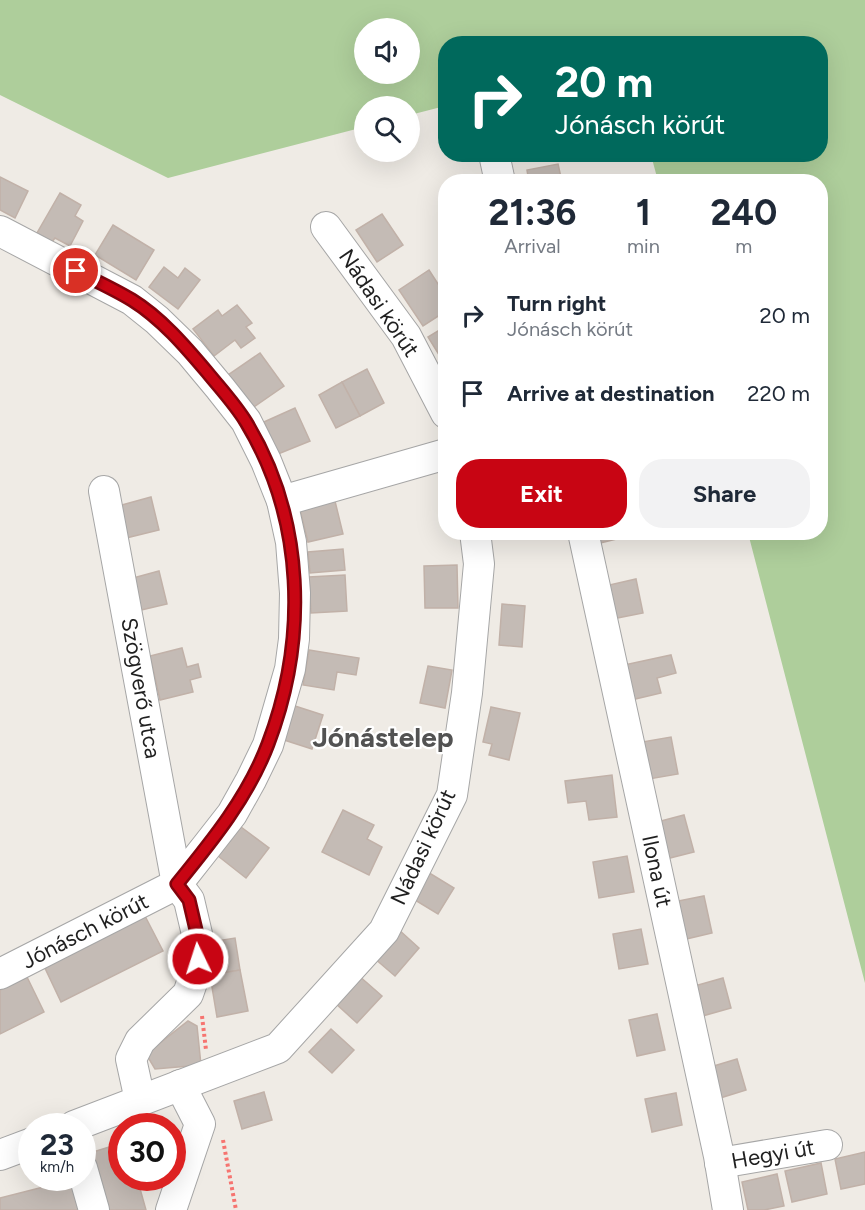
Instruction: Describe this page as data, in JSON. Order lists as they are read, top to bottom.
{
  "streets": {
    "street": [
      "Nádasi körút",
      "Szögverő utca",
      "Ilona út",
      "Jónásch körút",
      "Hegyi út"
    ]
  },
  "crossings": [
    ["Nádasi körút", "Szögverő utca"],
    ["Szögverő utca", "Jónásch körút"],
    ["Ilona út", "Hegyi út"]
  ],
  "districts": ["Jónástelep"],
  "page": {
    "turn": ["20 m", "Jónásch körút"],
    "eta": [
      "21:36",
      "Arrival",
      "1",
      "min",
      "240",
      "m"
    ],
    "list": [
      {
        "name": "Turn right",
        "note": "Jónásch körút",
        "value": "20 m"
      },
      {
        "name": "Arrive at destination",
        "value": "220 m"
      }
    ],
    "buttons": ["Exit", "Share"],
    "speed": "23 km/h",
    "limit": "30"
  }
}
